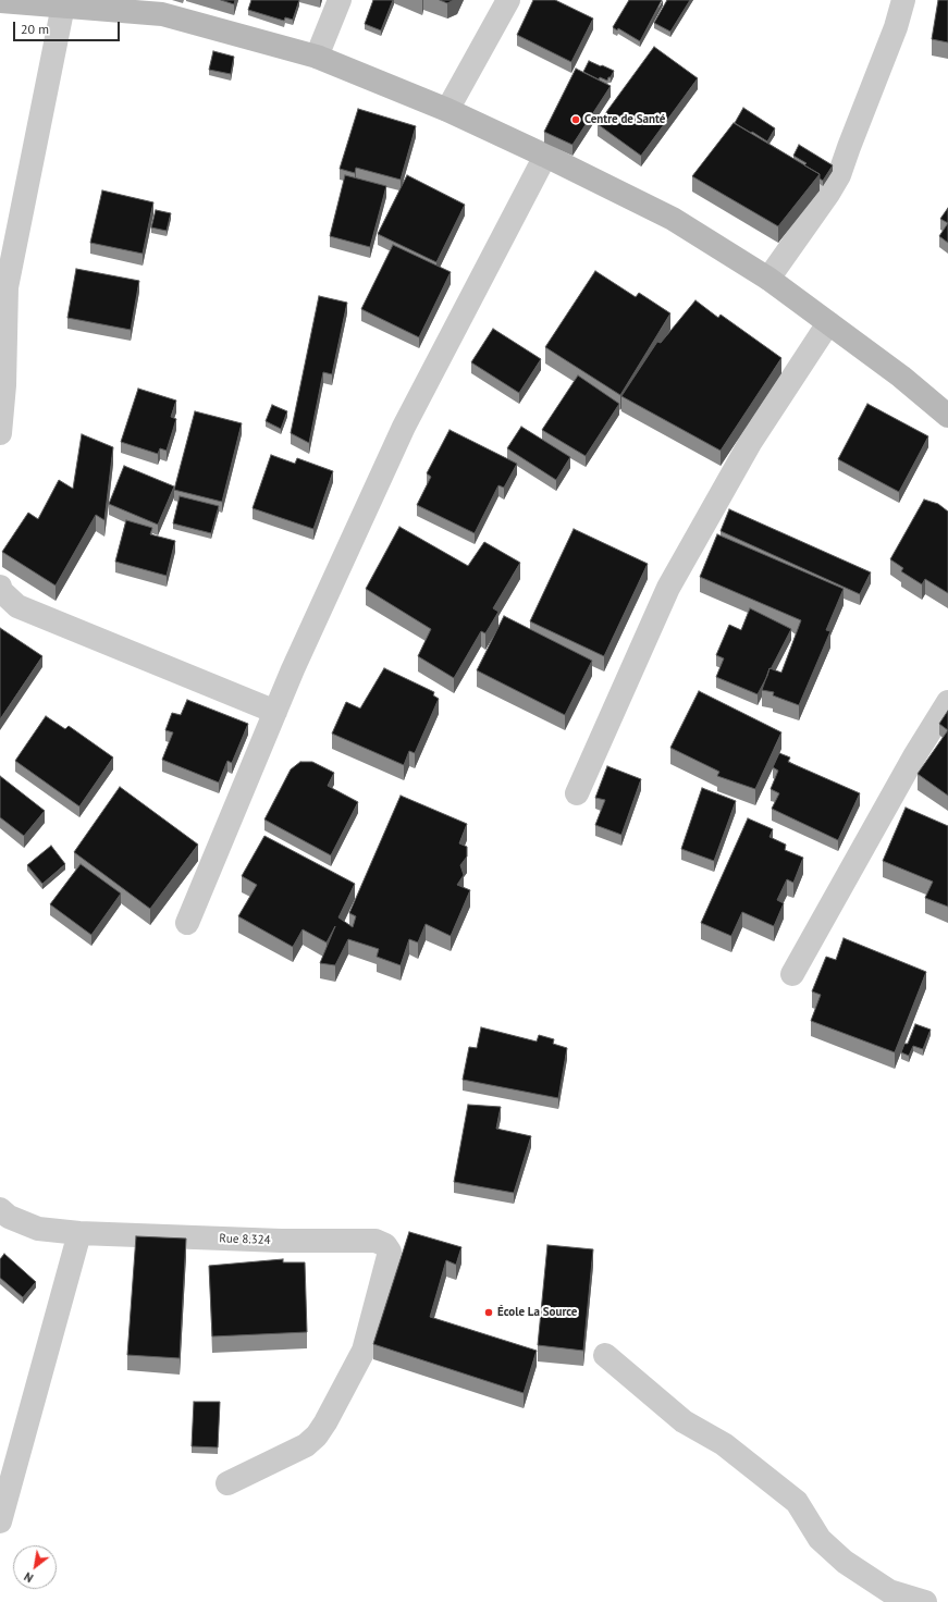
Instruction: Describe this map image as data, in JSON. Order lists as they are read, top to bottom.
{
  "streets": {
    "street": ["Rue 8.324"]
  },
  "places": ["Centre de Santé", "École La Source"],
  "scale_bar": "20 m",
  "north": "bottom left"
}
